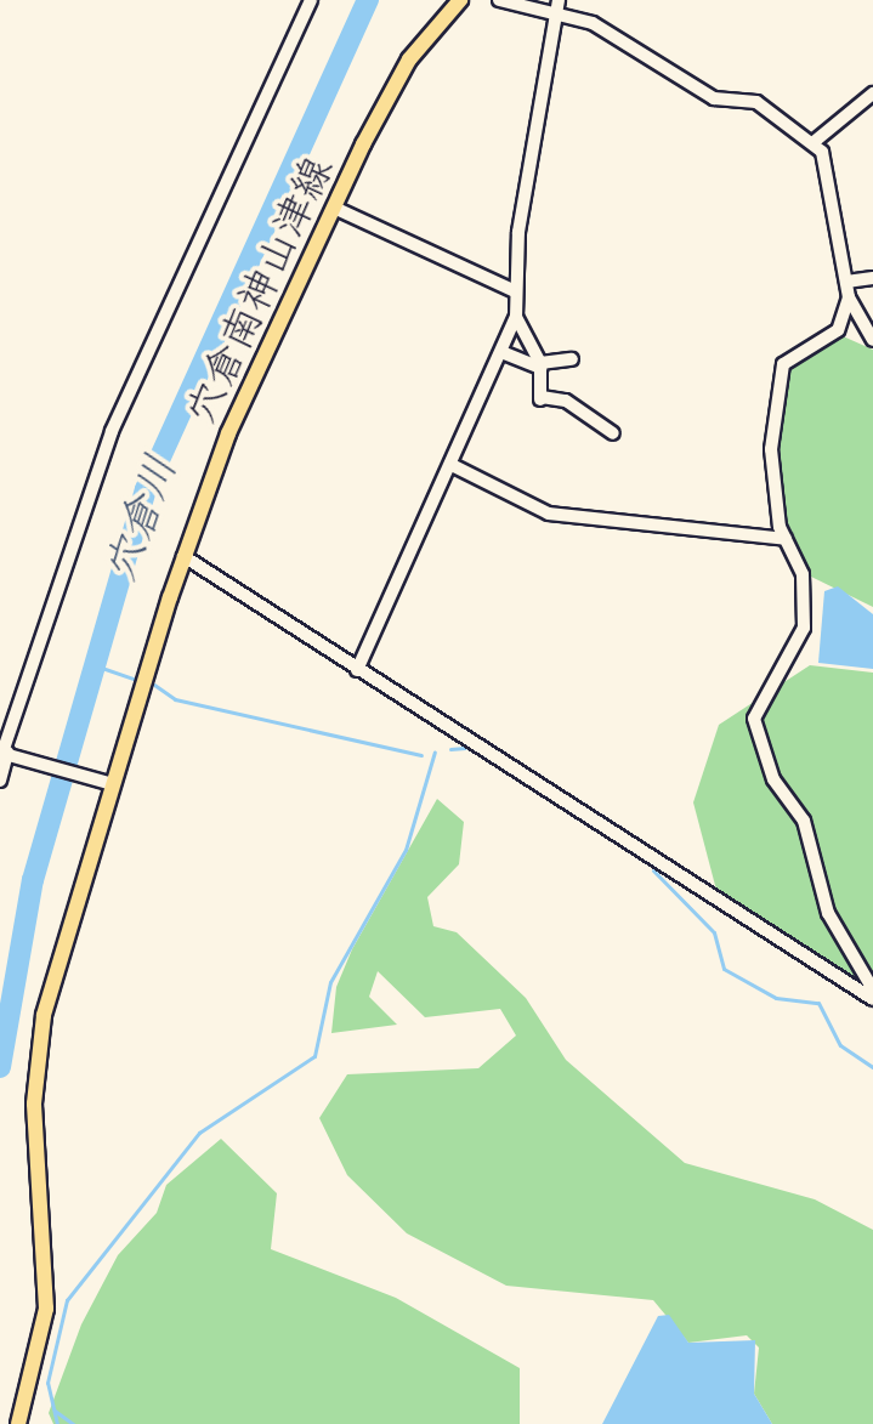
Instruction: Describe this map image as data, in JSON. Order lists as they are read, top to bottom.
{
  "streets": {
    "main road": ["穴倉南神山津線"]
  },
  "water": ["穴倉川"]
}
